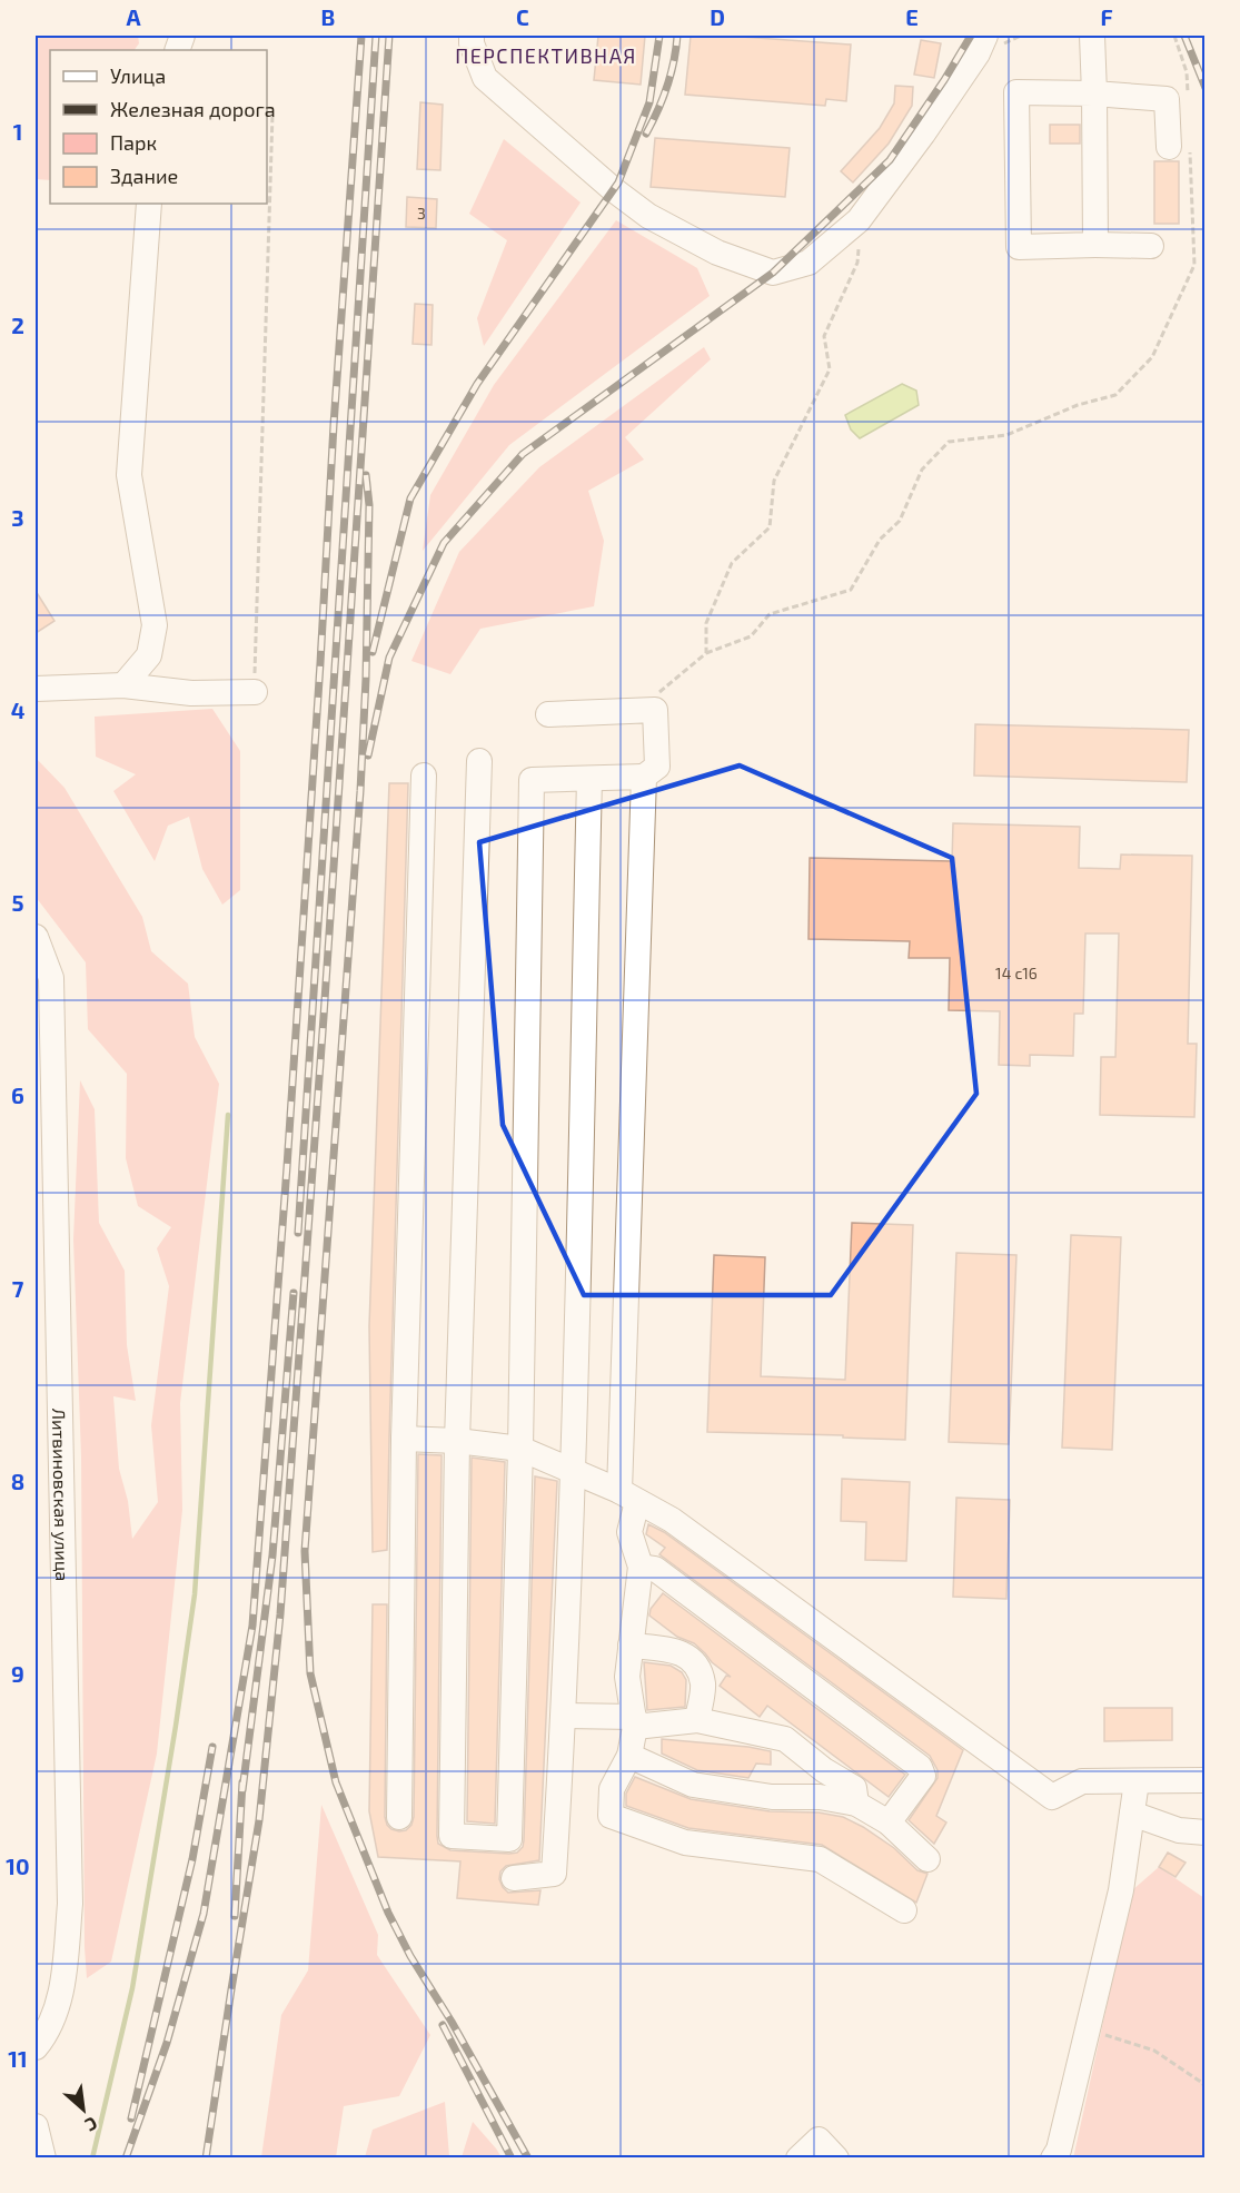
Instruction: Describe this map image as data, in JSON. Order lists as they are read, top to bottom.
{
  "streets": {
    "street": ["Литвиновская улица"]
  },
  "districts": ["ПЕРСПЕКТИВНАЯ"],
  "house_numbers": ["3", "14 с16"],
  "legend": [
    "Улица",
    "Железная дорога",
    "Парк",
    "Здание"
  ],
  "north": "bottom right",
  "grid": {
    "columns": [
      "A",
      "B",
      "C",
      "D",
      "E",
      "F"
    ],
    "rows": [
      "1",
      "2",
      "3",
      "4",
      "5",
      "6",
      "7",
      "8",
      "9",
      "10",
      "11"
    ]
  }
}
